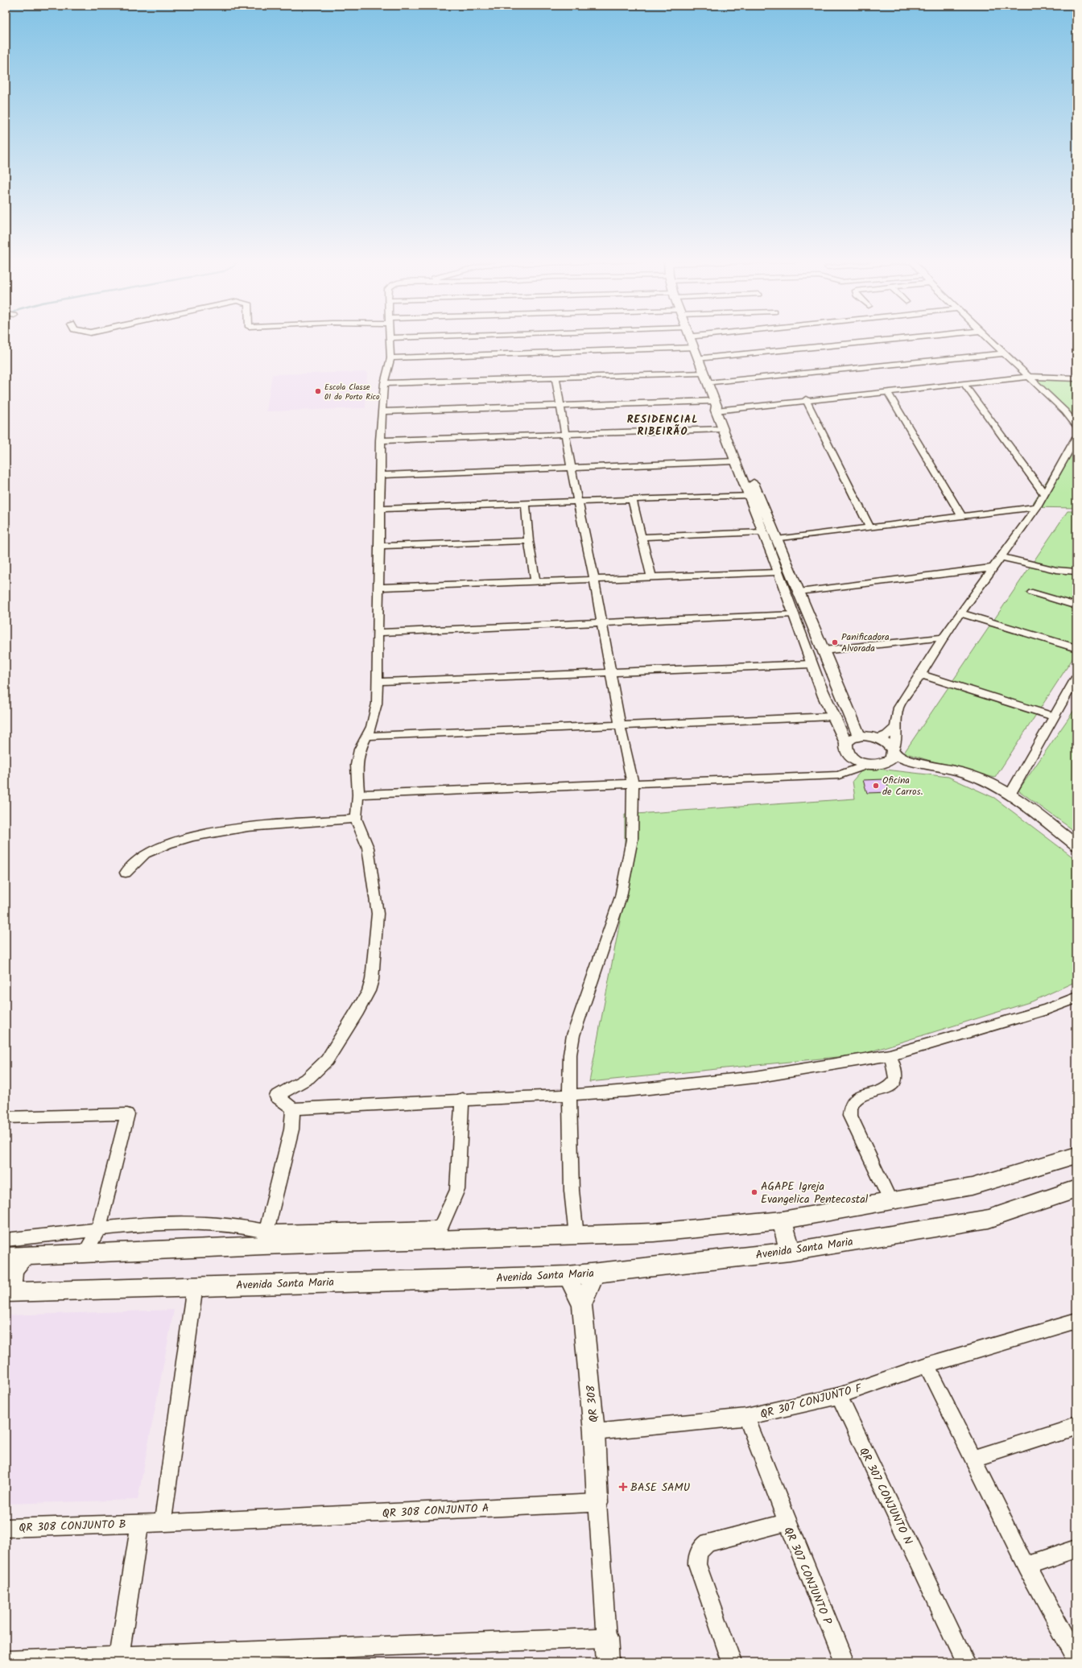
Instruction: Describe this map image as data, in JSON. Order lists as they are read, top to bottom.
{
  "streets": {
    "main road": ["Avenida Santa Maria"],
    "street": [
      "QR 307 CONJUNTO F",
      "QR 308",
      "QR 307 CONJUNTO N",
      "QR 308 CONJUNTO A",
      "QR 308 CONJUNTO B",
      "QR 307 CONJUNTO P"
    ]
  },
  "crossings": [
    ["Avenida Santa Maria", "QR 308"],
    ["QR 307 CONJUNTO F", "QR 308"],
    ["QR 307 CONJUNTO F", "QR 307 CONJUNTO N"],
    ["QR 308", "QR 308 CONJUNTO A"],
    ["QR 308 CONJUNTO A", "QR 308 CONJUNTO B"]
  ],
  "districts": ["RESIDENCIAL RIBEIRÃO"],
  "places": {
    "other": [
      "Escola Classe 01 do Porto Rico",
      "Panificadora Alvorada",
      "Oficina de Carros.",
      "AGAPE Igreja Evangelica Pentecostal"
    ],
    "health": ["BASE SAMU"]
  }
}
